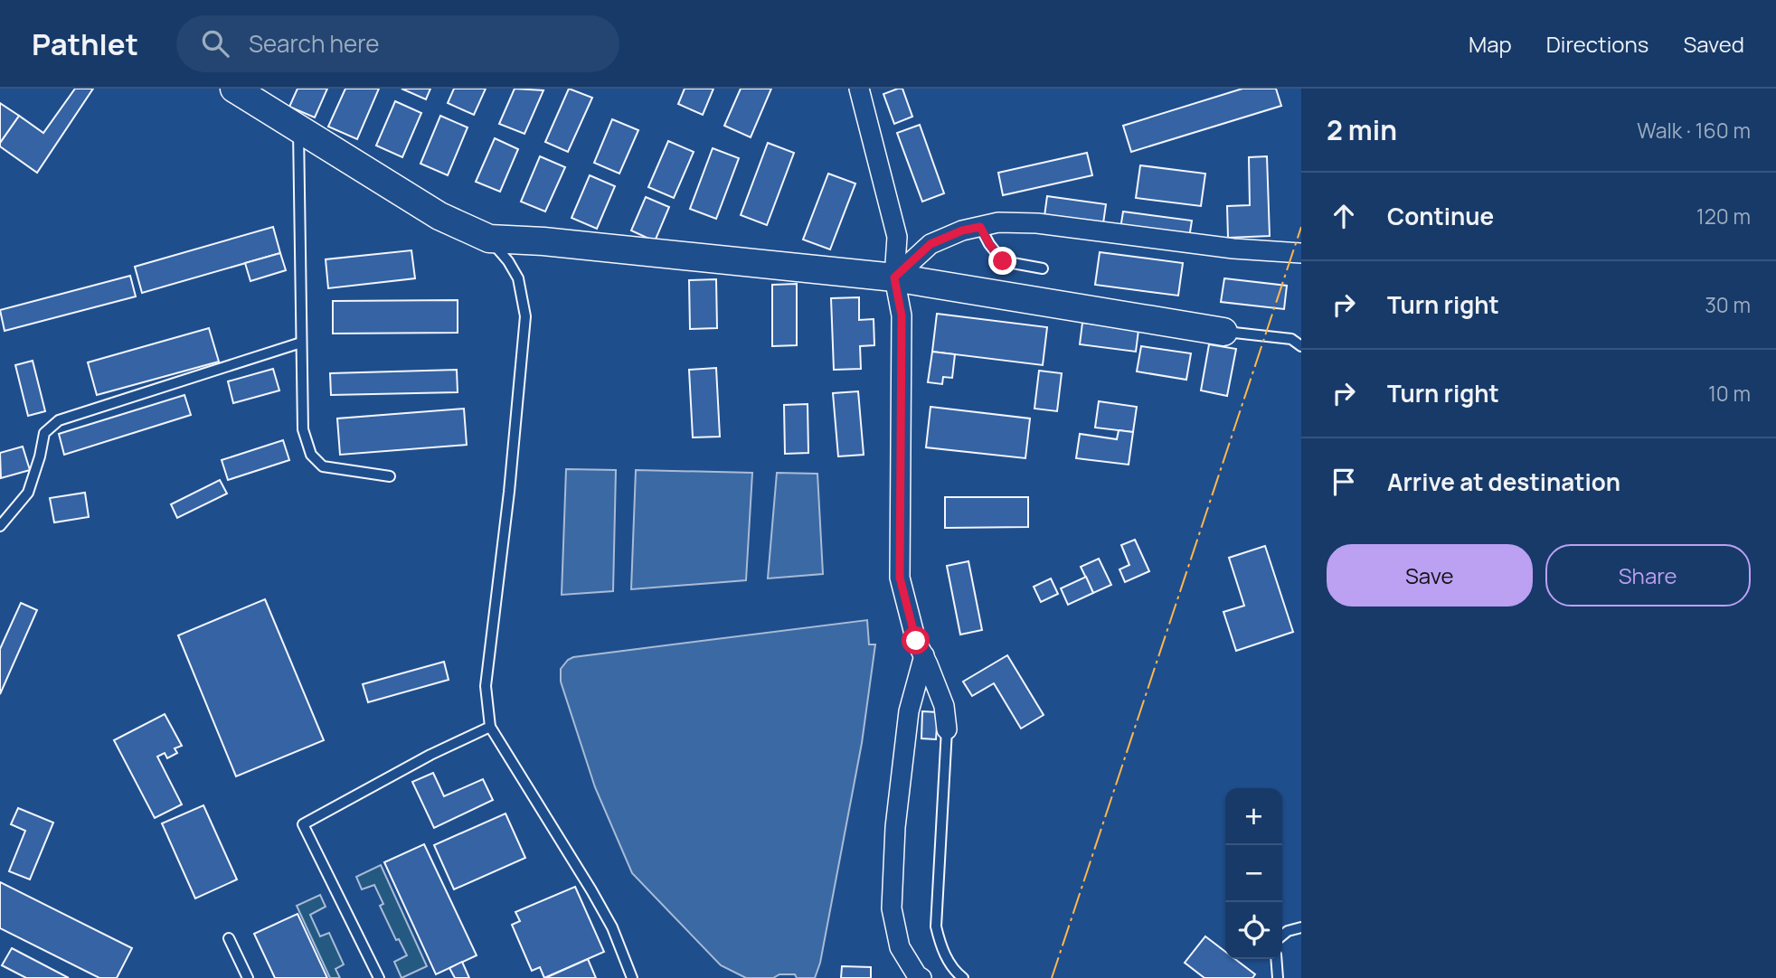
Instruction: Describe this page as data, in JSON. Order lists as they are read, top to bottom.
{
  "page": {
    "header": "Pathlet",
    "search": "Search here",
    "nav": ["Map", "Directions", "Saved"],
    "heading": ["2 min", "Walk · 160 m"],
    "list": [
      ["Continue", "120 m"],
      ["Turn right", "30 m"],
      ["Turn right", "10 m"],
      "Arrive at destination"
    ],
    "buttons": ["Save", "Share"],
    "map_buttons": ["+", "−"]
  }
}
